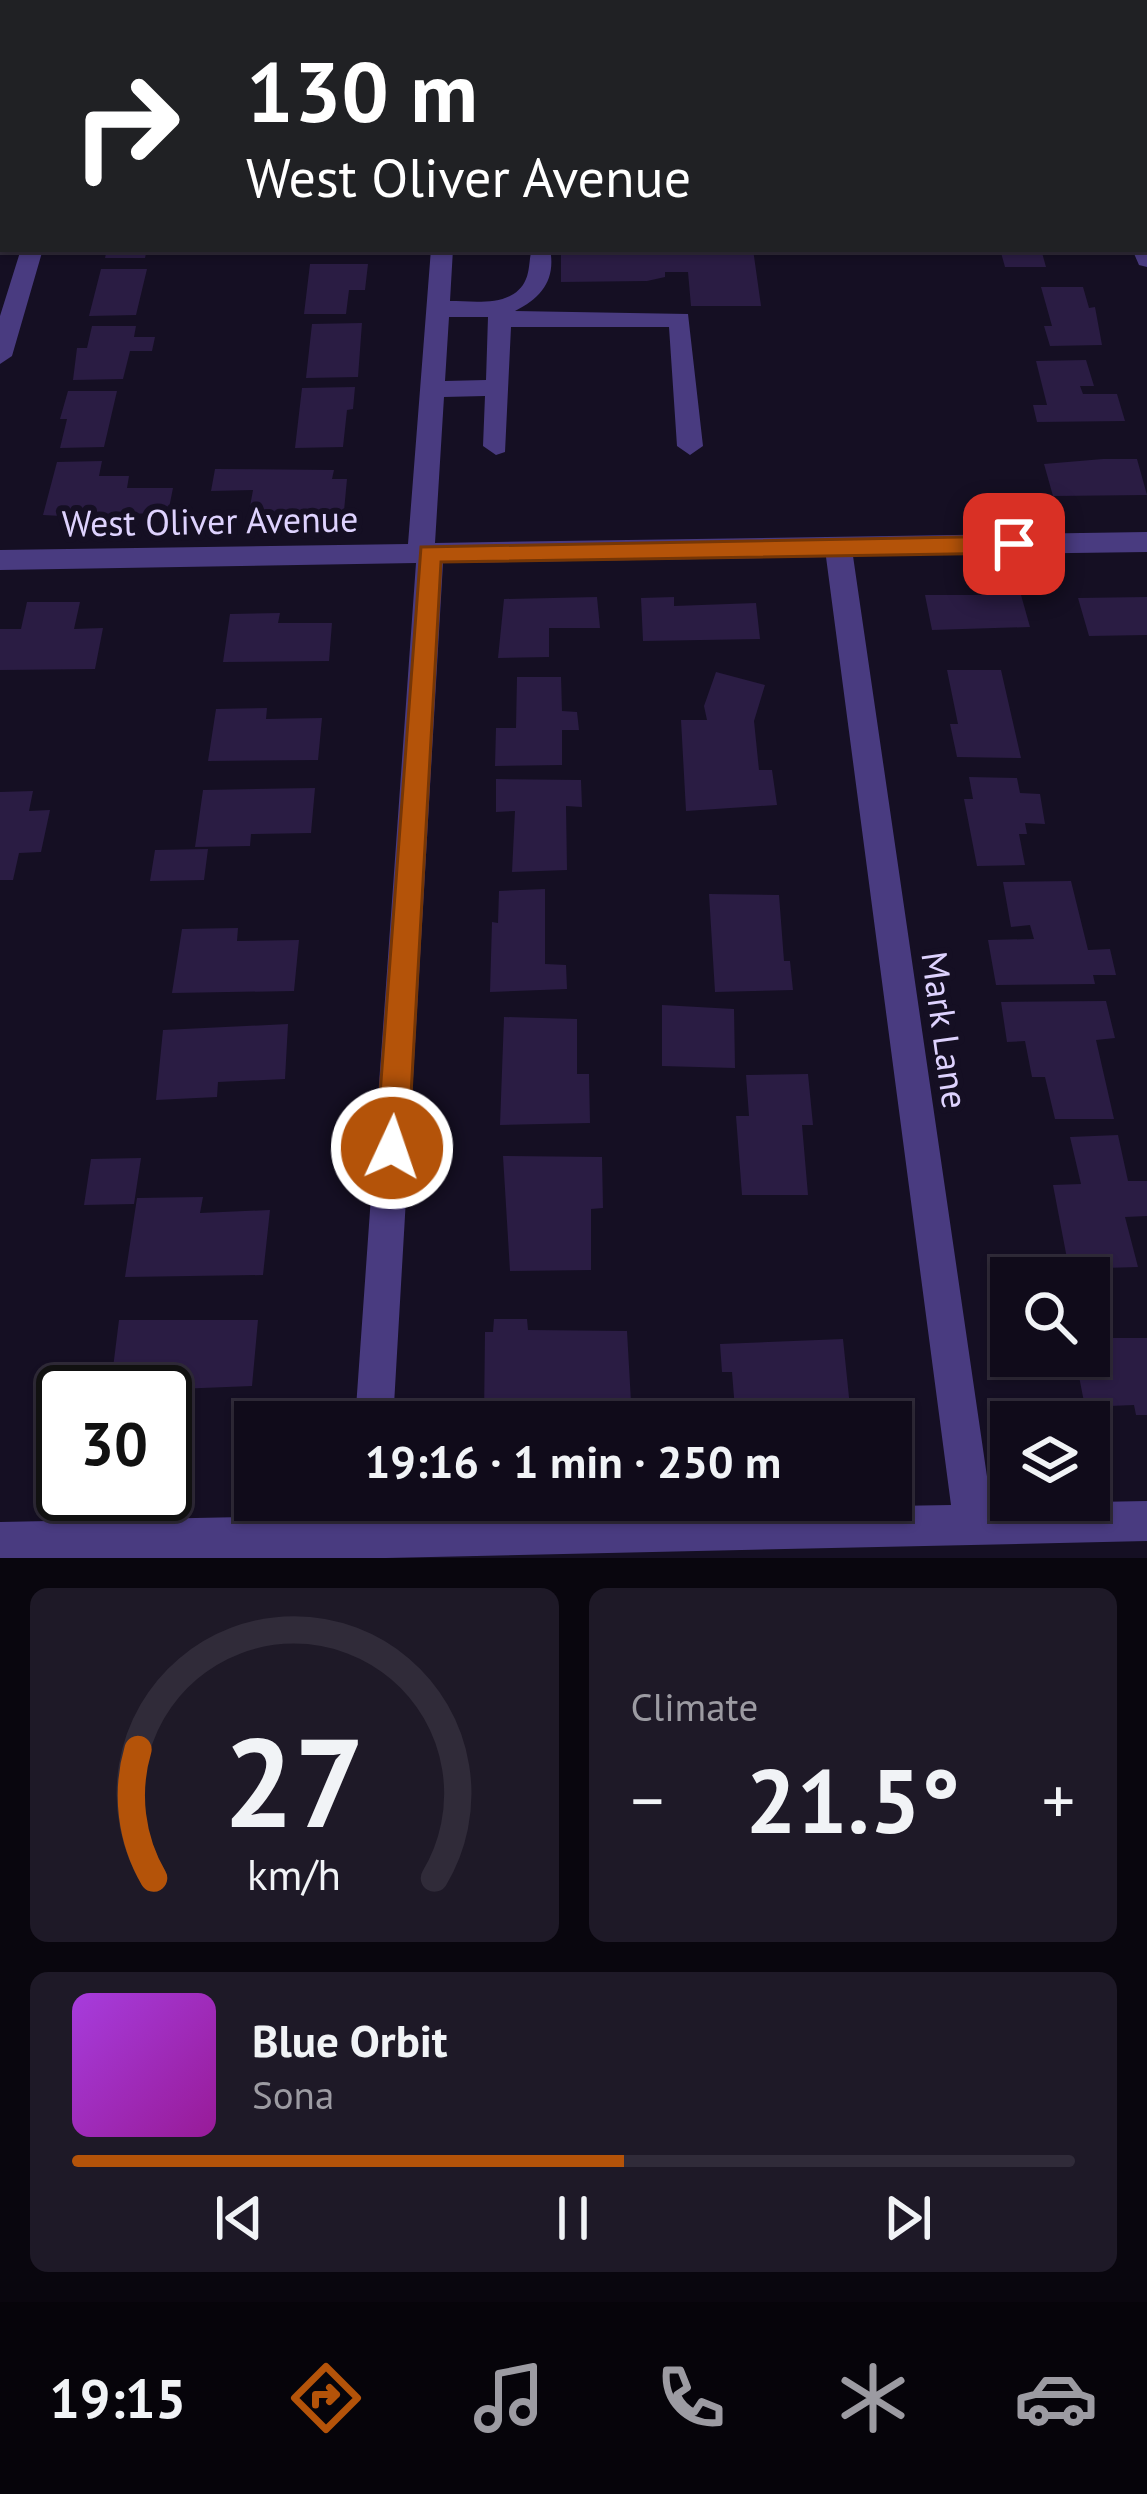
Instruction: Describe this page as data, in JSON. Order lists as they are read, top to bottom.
{
  "streets": {
    "street": ["West Oliver Avenue", "Mark Lane"]
  },
  "crossings": [
    ["West Oliver Avenue", "Mark Lane"]
  ],
  "page": {
    "turn": ["130 m", "West Oliver Avenue"],
    "limit": "30",
    "trip": "19:16 · 1 min · 250 m",
    "tile": "Climate",
    "heat": ["−", "21.5°", "+"],
    "song": ["Blue Orbit", "Sona"],
    "tabs": "19:15",
    "gauge": ["27", "km/h"]
  }
}
